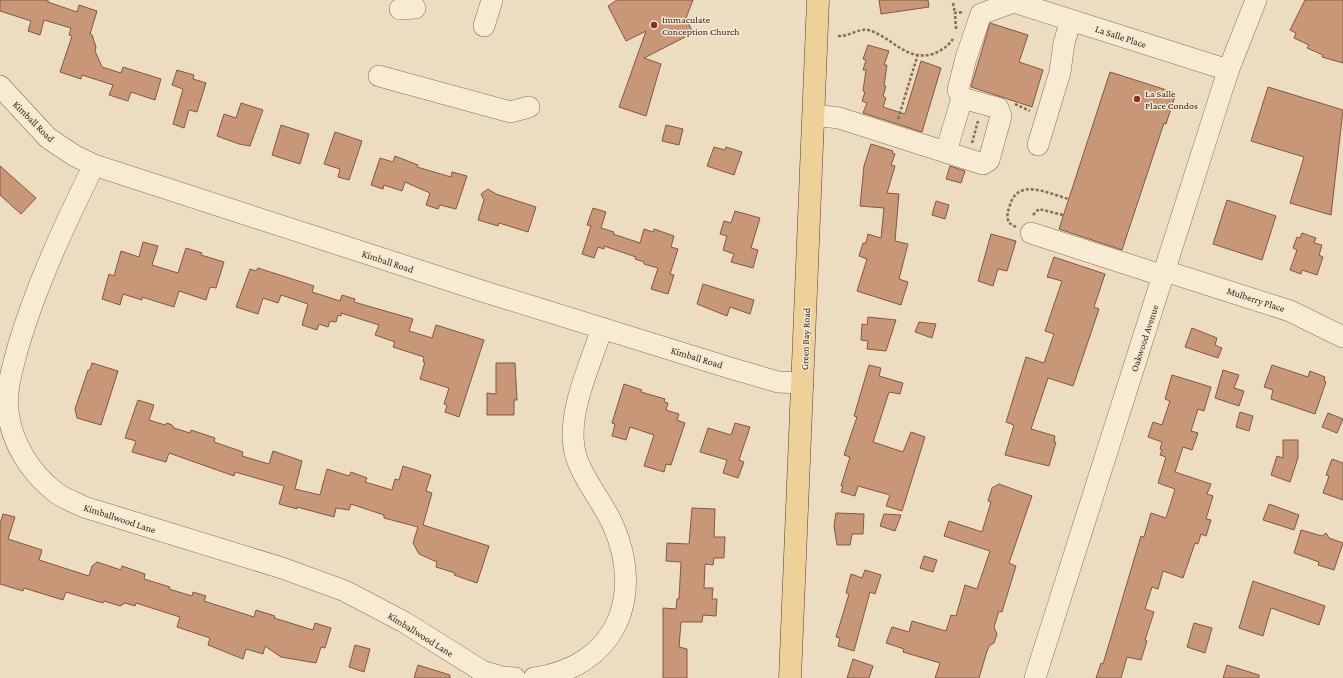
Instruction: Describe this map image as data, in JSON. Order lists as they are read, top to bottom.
{
  "streets": {
    "main road": ["Green Bay Road"],
    "street": [
      "La Salle Place",
      "Kimball Road",
      "Mulberry Place",
      "Oakwood Avenue",
      "Kimballwood Lane"
    ]
  },
  "crossings": [
    ["La Salle Place", "Oakwood Avenue"],
    ["Kimball Road", "Green Bay Road"],
    ["Kimball Road", "Kimballwood Lane"],
    ["Mulberry Place", "Oakwood Avenue"]
  ],
  "places": ["Immaculate Conception Church", "La Salle Place Condos"]
}
